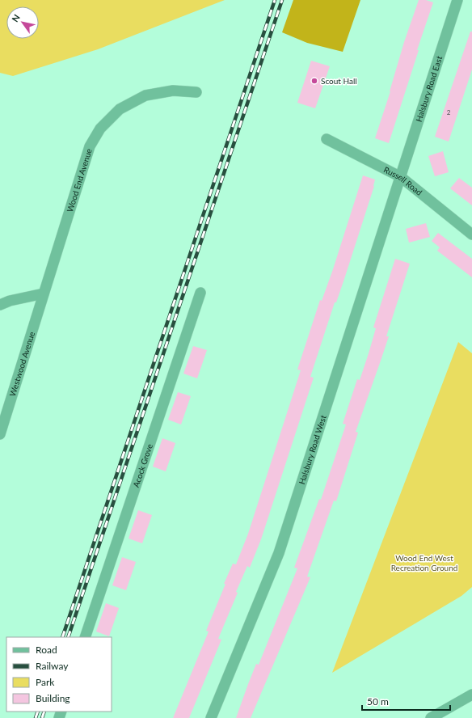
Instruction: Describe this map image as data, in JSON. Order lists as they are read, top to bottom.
{
  "streets": {
    "street": [
      "Halsbury Road East",
      "Wood End Avenue",
      "Russell Road",
      "Westwood Avenue",
      "Halsbury Road West",
      "Acock Grove"
    ]
  },
  "crossings": [
    ["Halsbury Road East", "Russell Road"],
    ["Halsbury Road East", "Halsbury Road West"],
    ["Wood End Avenue", "Westwood Avenue"],
    ["Russell Road", "Halsbury Road West"]
  ],
  "parks": ["Wood End West Recreation Ground"],
  "places": ["Scout Hall"],
  "house_numbers": ["2"],
  "legend": [
    "Road",
    "Railway",
    "Park",
    "Building"
  ],
  "scale_bar": "50 m",
  "north": "top left"
}
